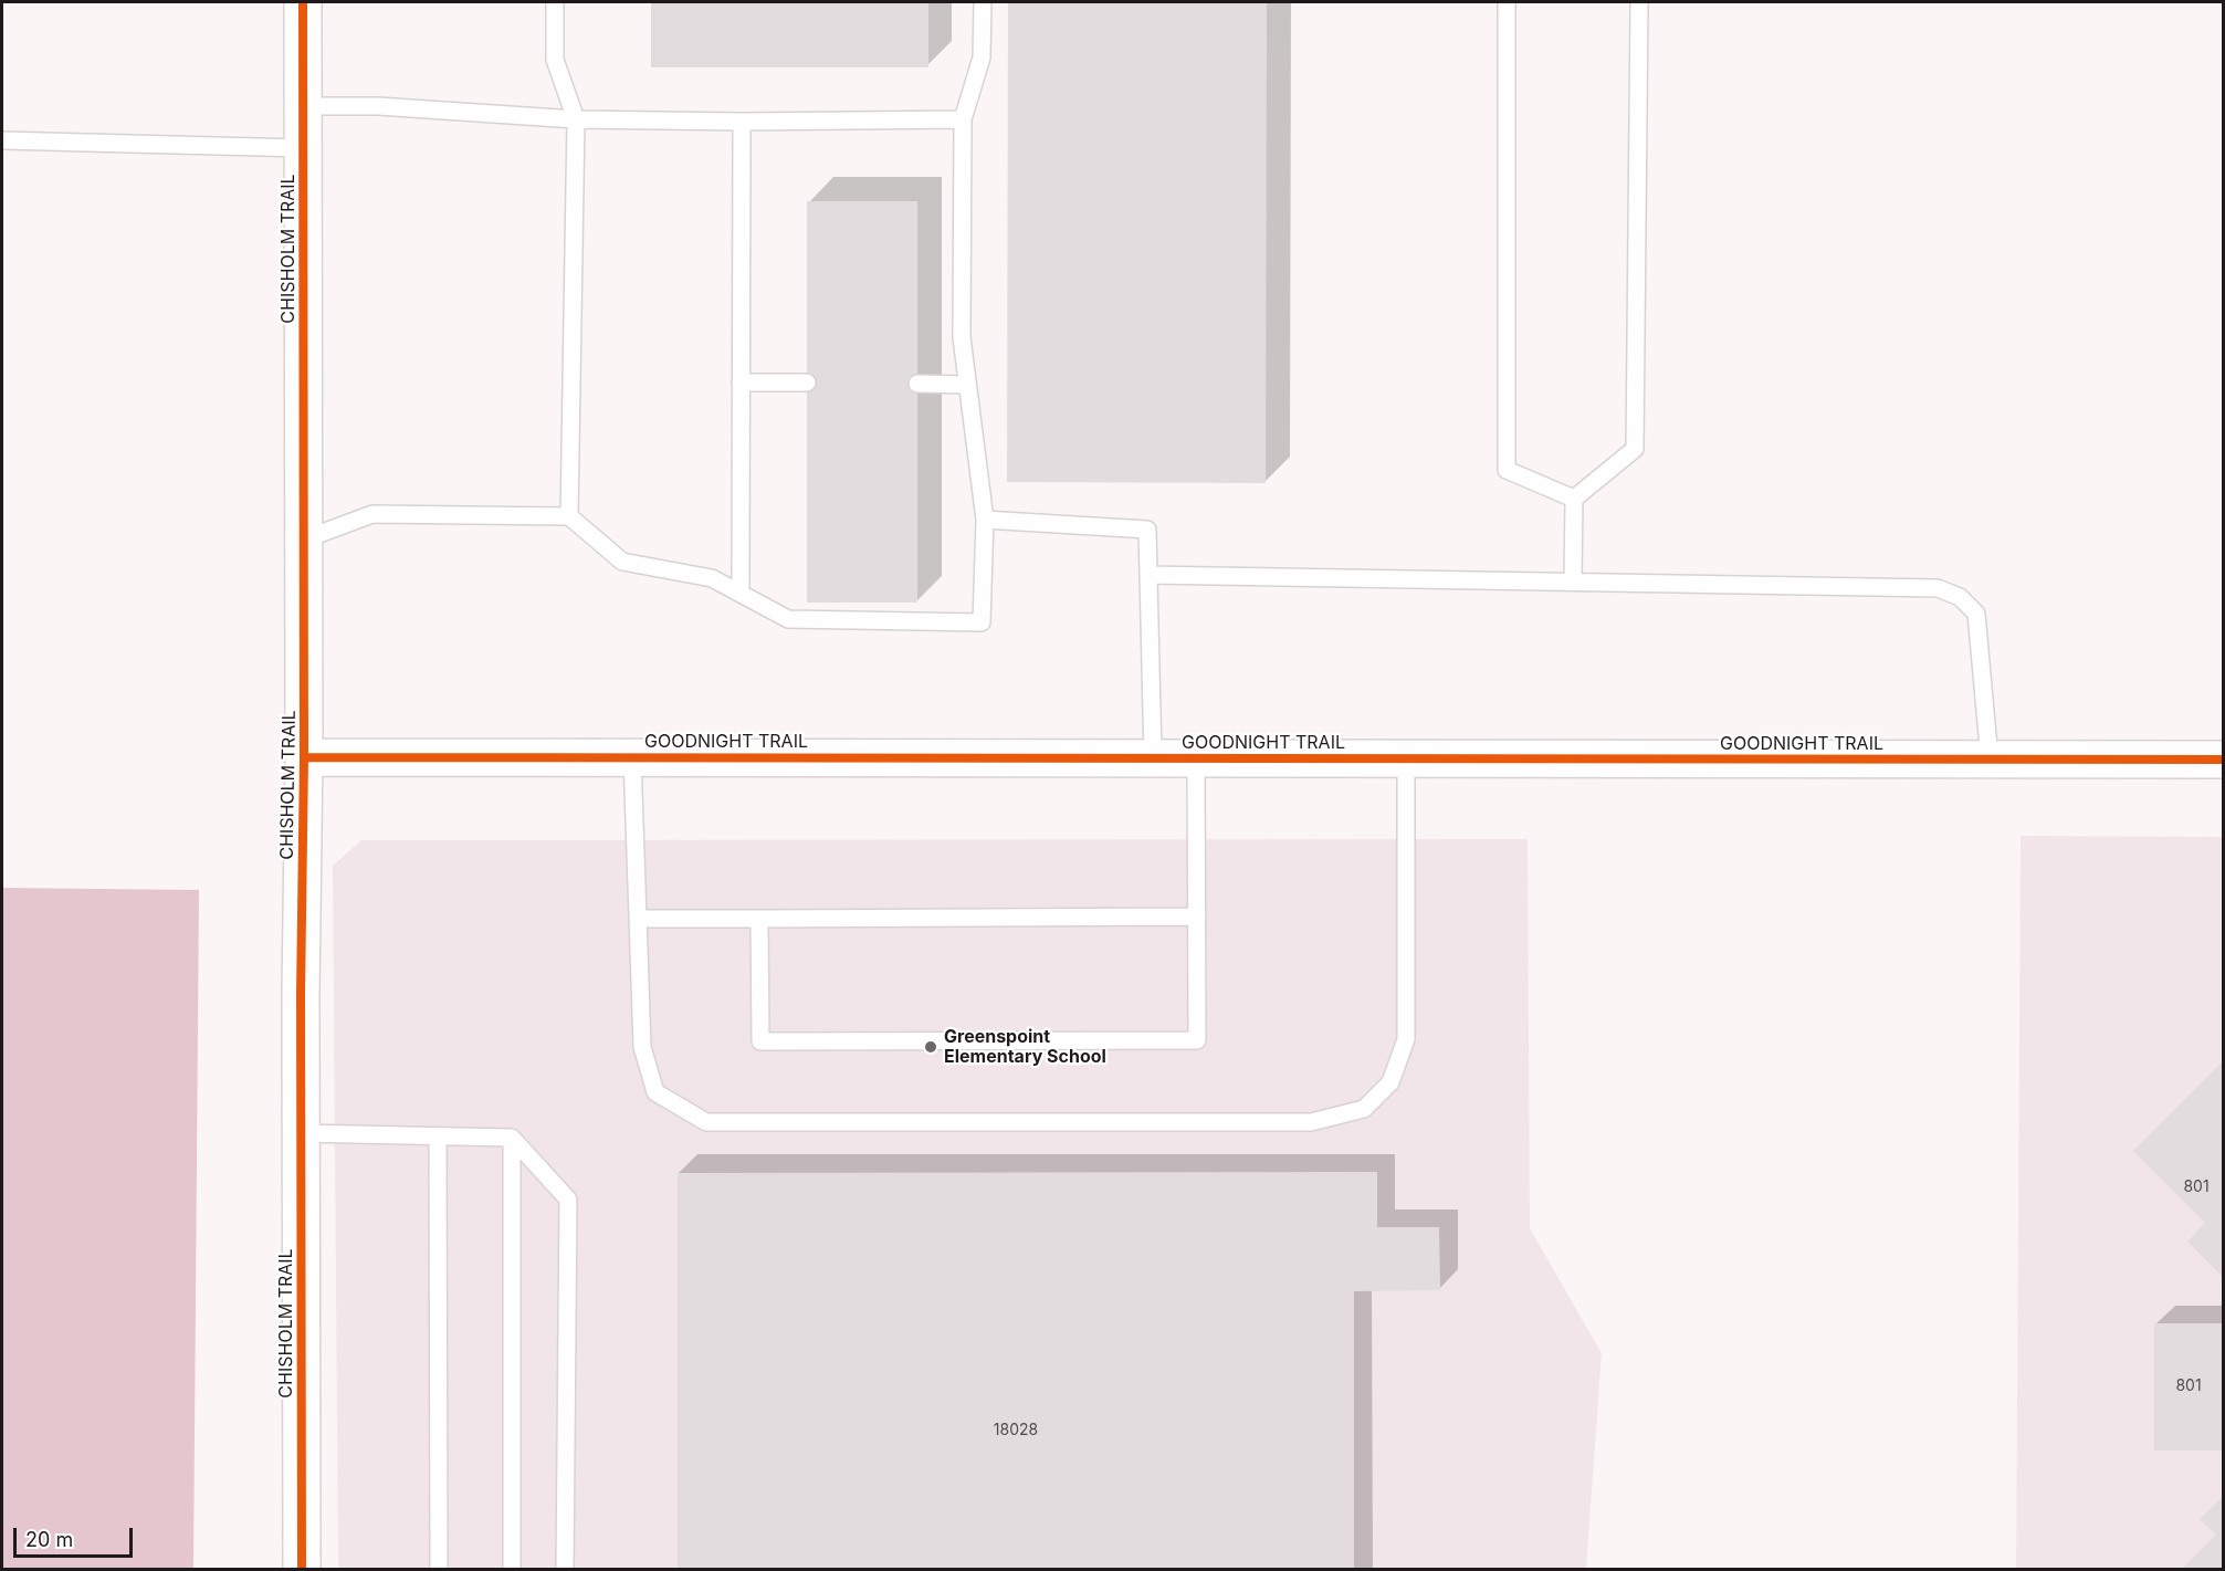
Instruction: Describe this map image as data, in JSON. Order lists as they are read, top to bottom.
{
  "streets": {
    "street": ["CHISHOLM TRAIL", "GOODNIGHT TRAIL"]
  },
  "crossings": [
    ["CHISHOLM TRAIL", "GOODNIGHT TRAIL"]
  ],
  "places": ["Greenspoint Elementary School"],
  "house_numbers": ["801", "801", "18028"],
  "scale_bar": "20 m"
}
